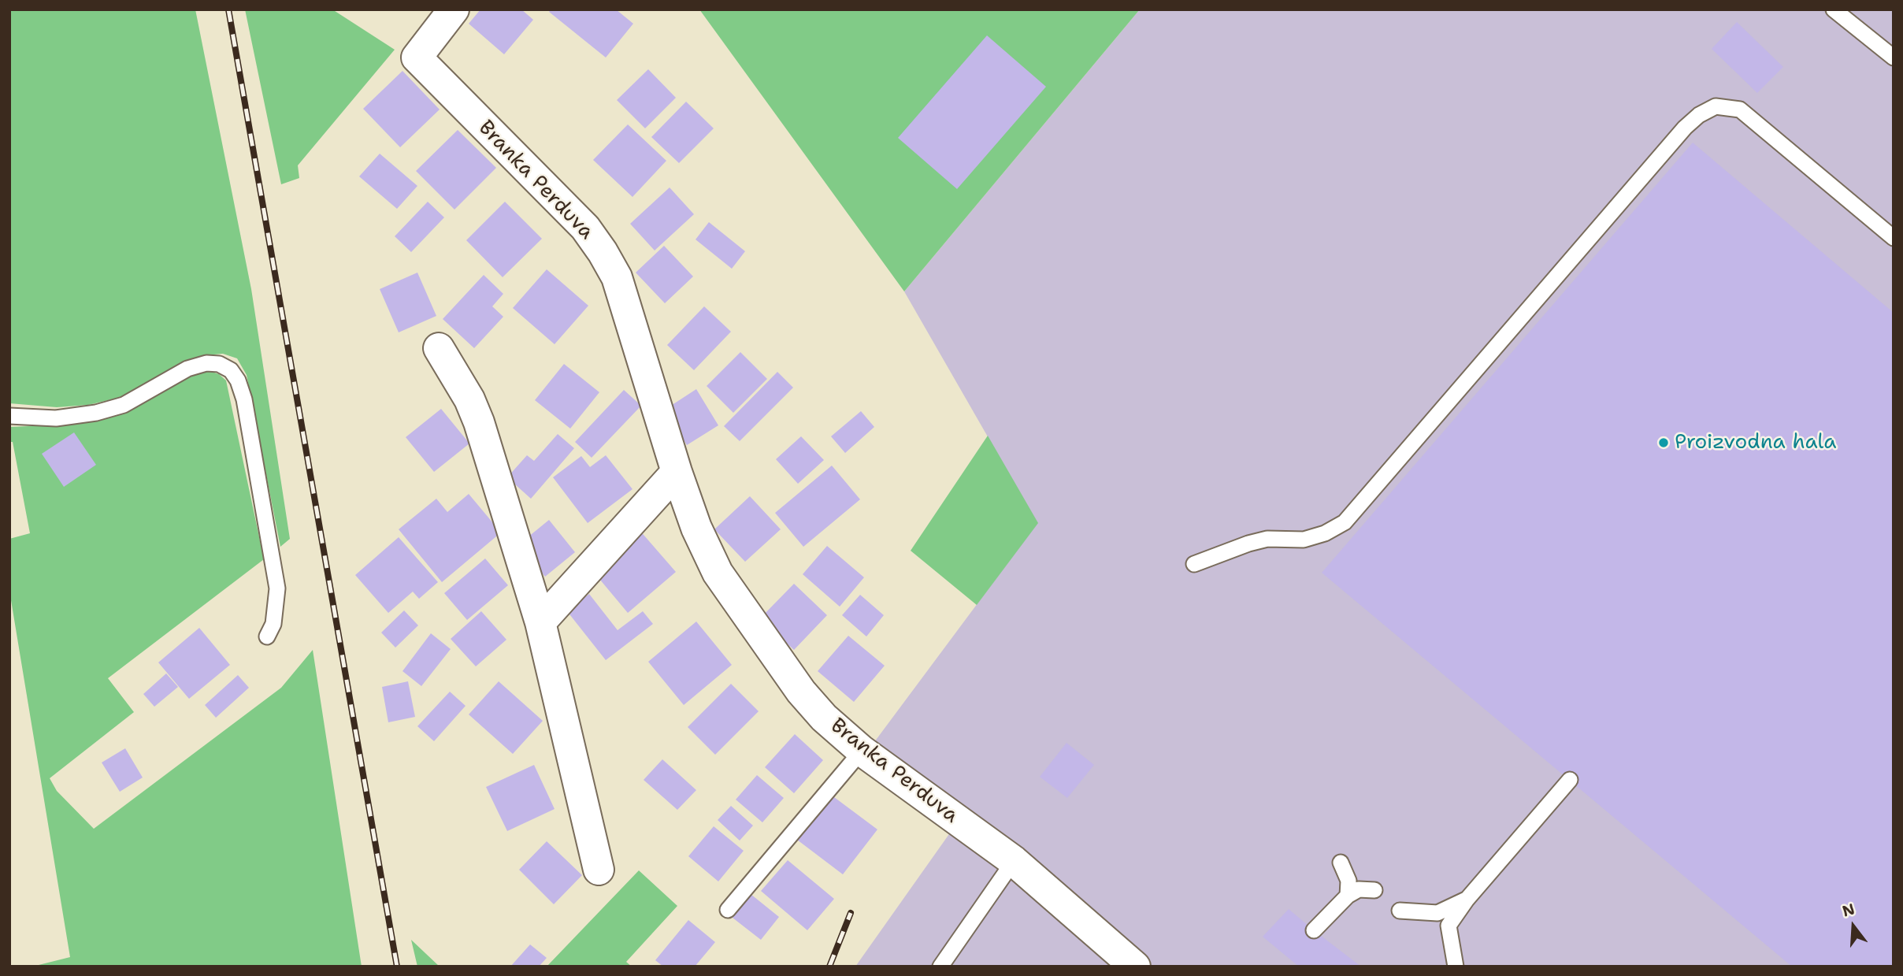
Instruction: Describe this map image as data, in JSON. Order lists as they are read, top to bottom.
{
  "streets": {
    "street": ["Branka Perduva"]
  },
  "places": ["Proizvodna hala"],
  "north": "top"
}
